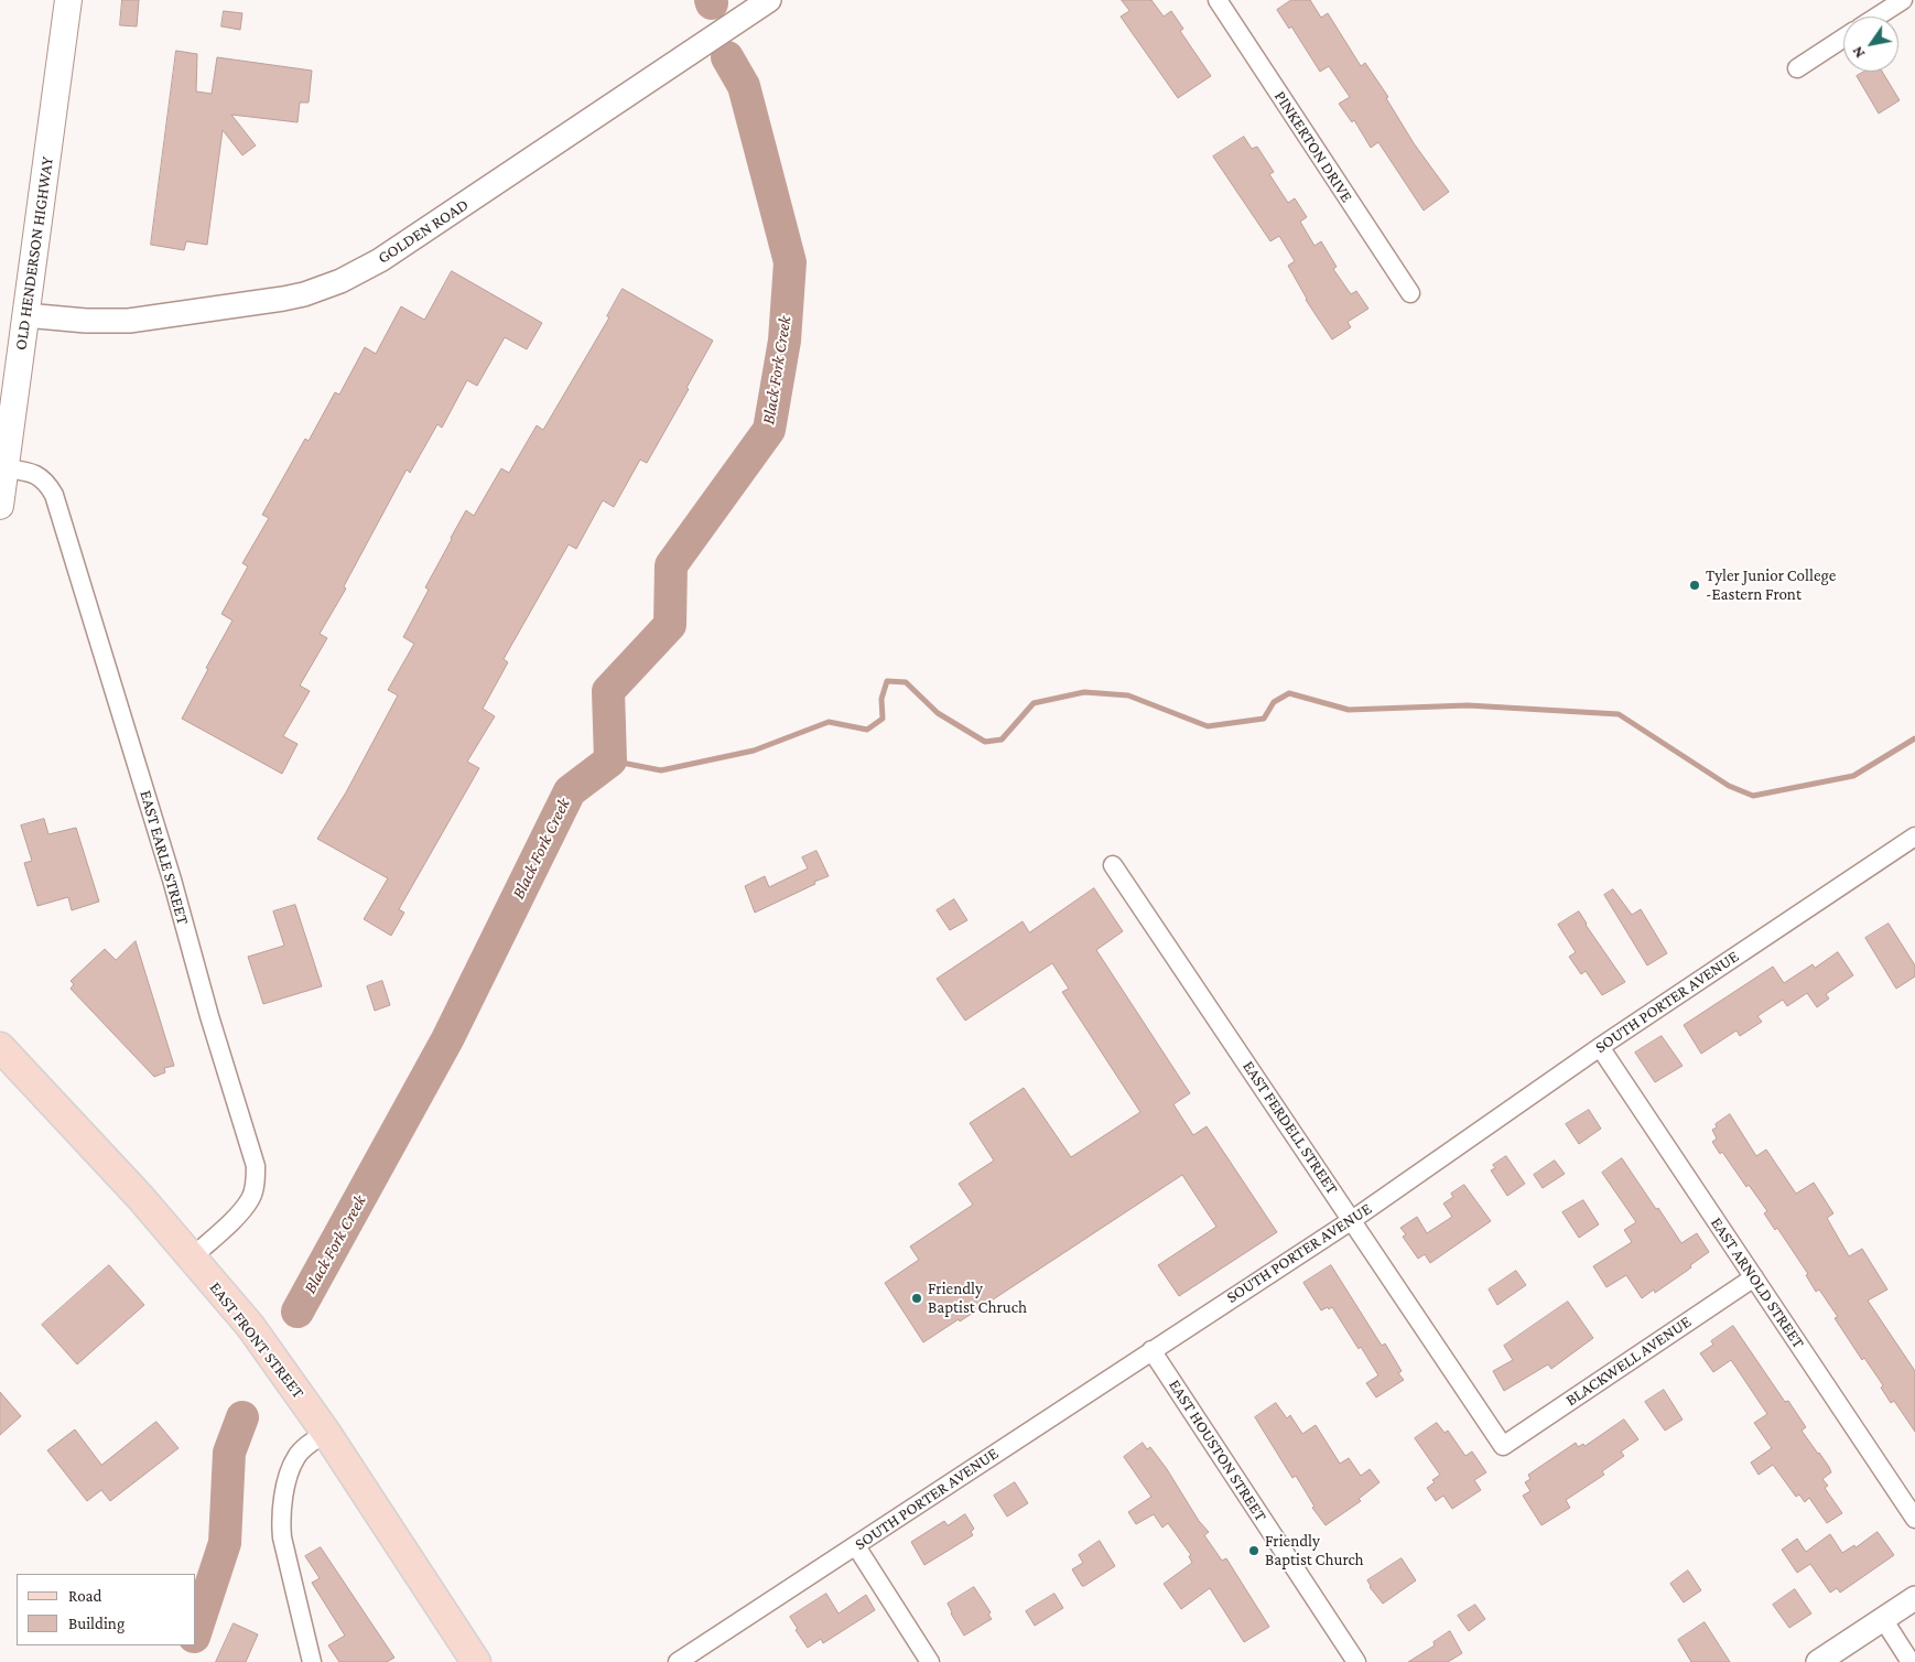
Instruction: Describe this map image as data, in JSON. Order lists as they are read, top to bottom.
{
  "streets": {
    "main road": ["OLD HENDERSON HIGHWAY", "EAST FRONT STREET"],
    "street": [
      "PINKERTON DRIVE",
      "GOLDEN ROAD",
      "EAST EARLE STREET",
      "SOUTH PORTER AVENUE",
      "EAST FERDELL STREET",
      "EAST ARNOLD STREET",
      "BLACKWELL AVENUE",
      "EAST HOUSTON STREET"
    ]
  },
  "crossings": [
    ["GOLDEN ROAD", "OLD HENDERSON HIGHWAY"],
    ["OLD HENDERSON HIGHWAY", "EAST EARLE STREET"],
    ["EAST EARLE STREET", "EAST FRONT STREET"],
    ["SOUTH PORTER AVENUE", "EAST FERDELL STREET"],
    ["SOUTH PORTER AVENUE", "EAST ARNOLD STREET"],
    ["SOUTH PORTER AVENUE", "EAST HOUSTON STREET"],
    ["EAST FERDELL STREET", "BLACKWELL AVENUE"],
    ["EAST ARNOLD STREET", "BLACKWELL AVENUE"]
  ],
  "water": ["Black Fork Creek"],
  "places": ["Tyler Junior College -Eastern Front", "Friendly Baptist Chruch", "Friendly Baptist Church"],
  "legend": ["Road", "Building"],
  "north": "bottom left"
}
